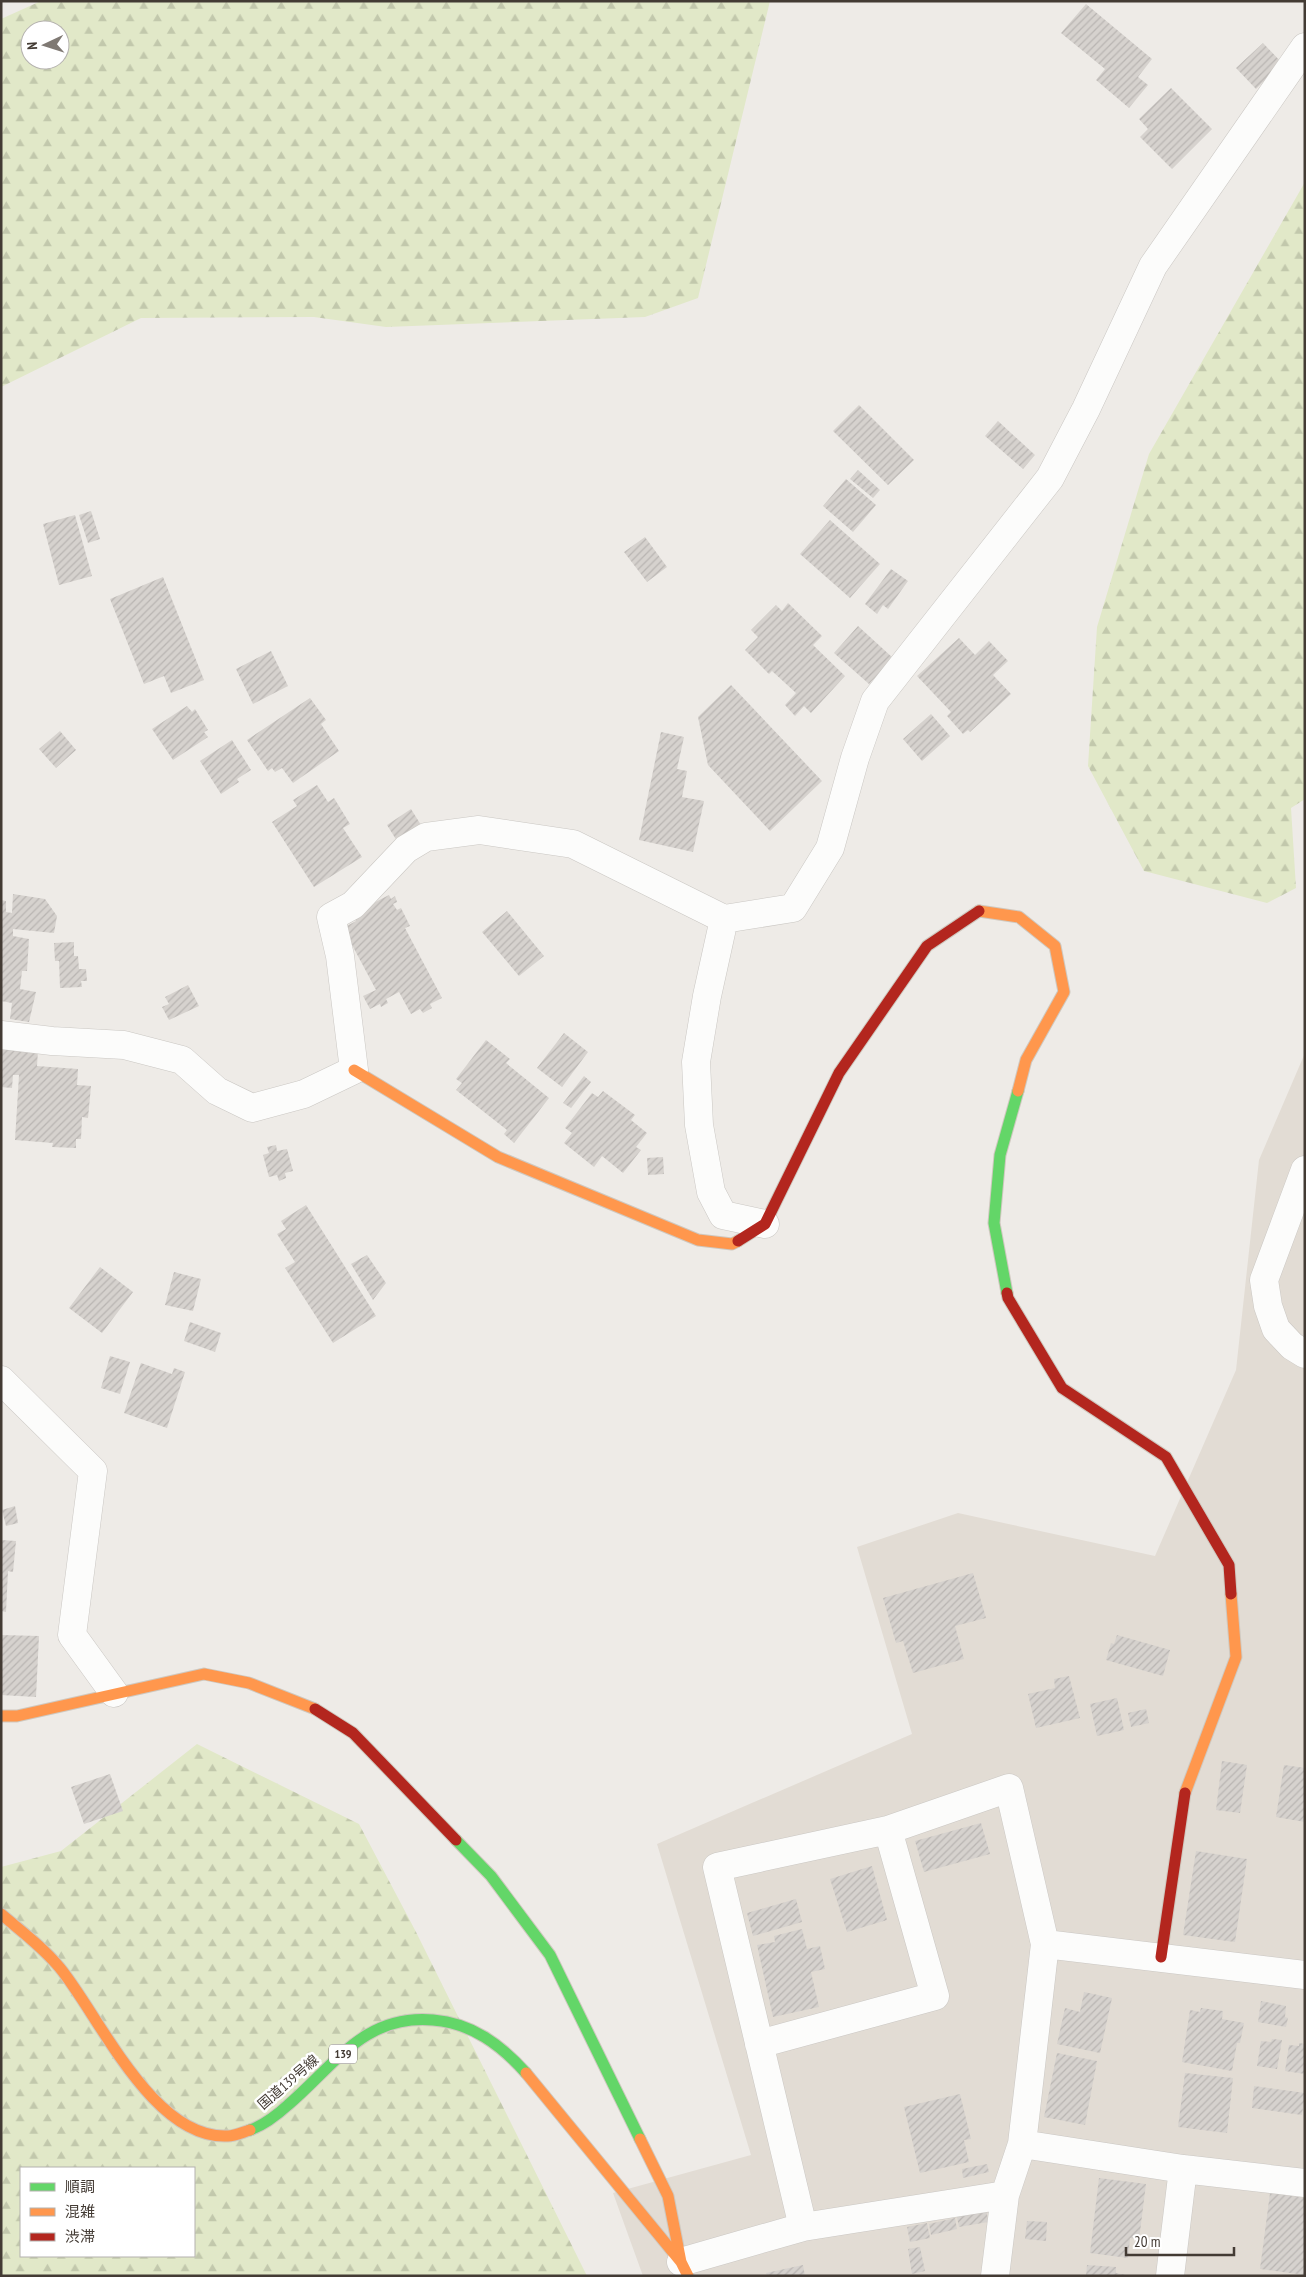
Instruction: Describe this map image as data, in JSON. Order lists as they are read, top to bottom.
{
  "streets": {
    "main road": ["139", "国道139号線"]
  },
  "legend": ["順調", "混雑", "渋滞"],
  "scale_bar": "20 m",
  "north": "left"
}
